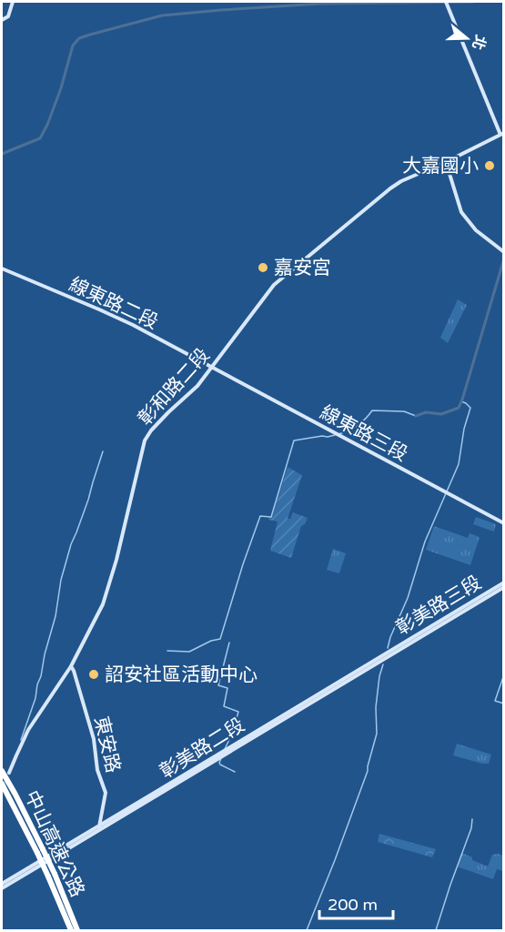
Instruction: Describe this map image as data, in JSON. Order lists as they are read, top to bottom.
{
  "streets": {
    "highway": ["中山高速公路"],
    "main road": [
      "線東路二段",
      "彰和路二段",
      "線東路三段",
      "彰美路三段",
      "東安路",
      "彰美路二段"
    ]
  },
  "crossings": [
    ["線東路二段", "彰和路二段"],
    ["線東路二段", "線東路三段"],
    ["彰和路二段", "線東路三段"],
    ["彰和路二段", "東安路"],
    ["彰美路三段", "彰美路二段"],
    ["東安路", "彰美路二段"]
  ],
  "places": ["大嘉國小", "嘉安宮", "詔安社區活動中心"],
  "scale_bar": "200 m",
  "north": "right"
}
